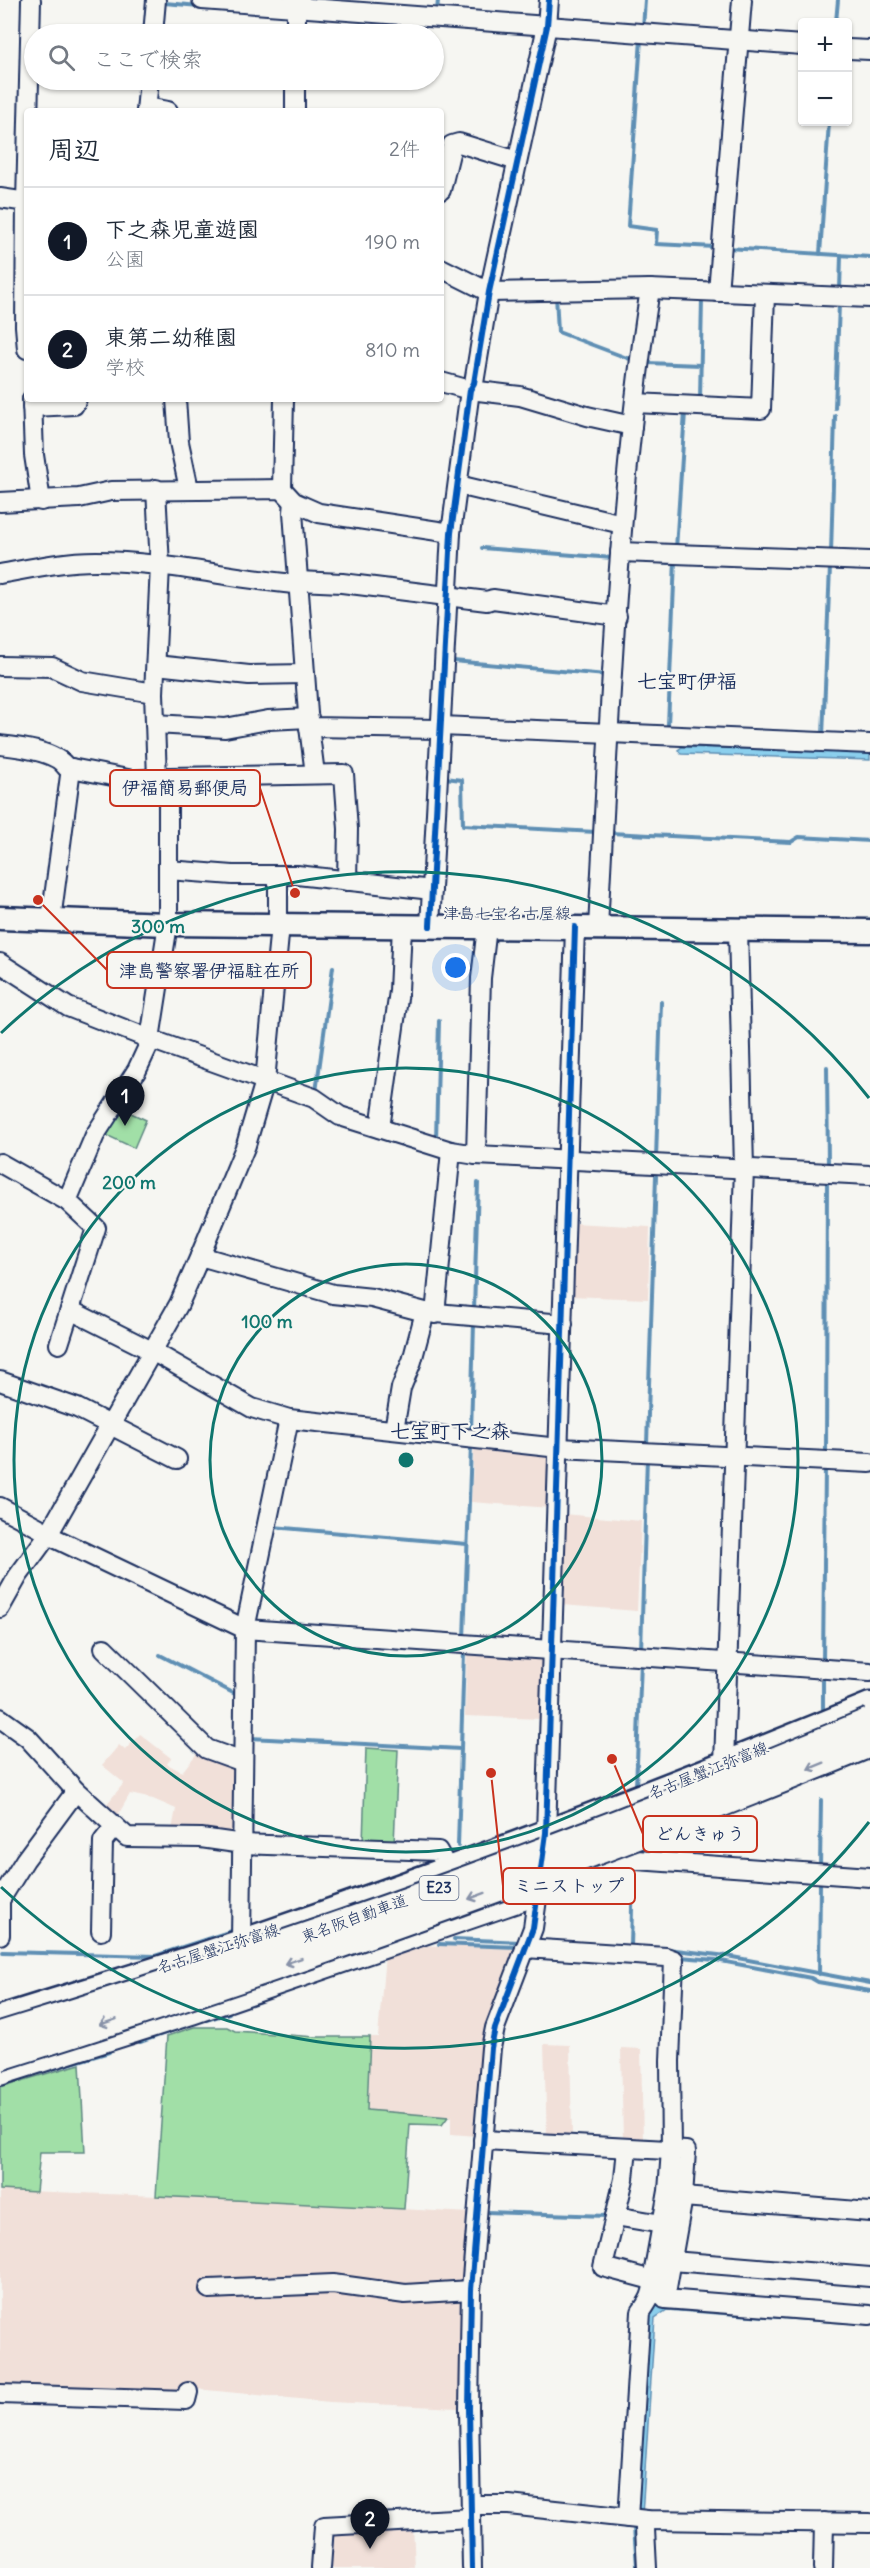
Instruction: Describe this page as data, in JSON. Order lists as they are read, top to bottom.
{
  "streets": {
    "highway": ["E23", "東名阪自動車道"],
    "main road": ["津島七宝名古屋線", "名古屋蟹江弥富線"]
  },
  "districts": ["七宝町伊福", "七宝町下之森"],
  "places": [
    "伊福簡易郵便局",
    "津島警察署伊福駐在所",
    "どんきゅう",
    "ミニストップ"
  ],
  "page": {
    "map_buttons": ["+", "−"],
    "search": "ここで検索",
    "heading": ["周辺", "2件"],
    "list": [
      {
        "mark": "1",
        "name": "下之森児童遊園",
        "note": "公園",
        "value": "190 m"
      },
      {
        "mark": "2",
        "name": "東第二幼稚園",
        "note": "学校",
        "value": "810 m"
      }
    ],
    "pins": ["1", "2"]
  },
  "rings": ["300 m", "200 m", "100 m"]
}
